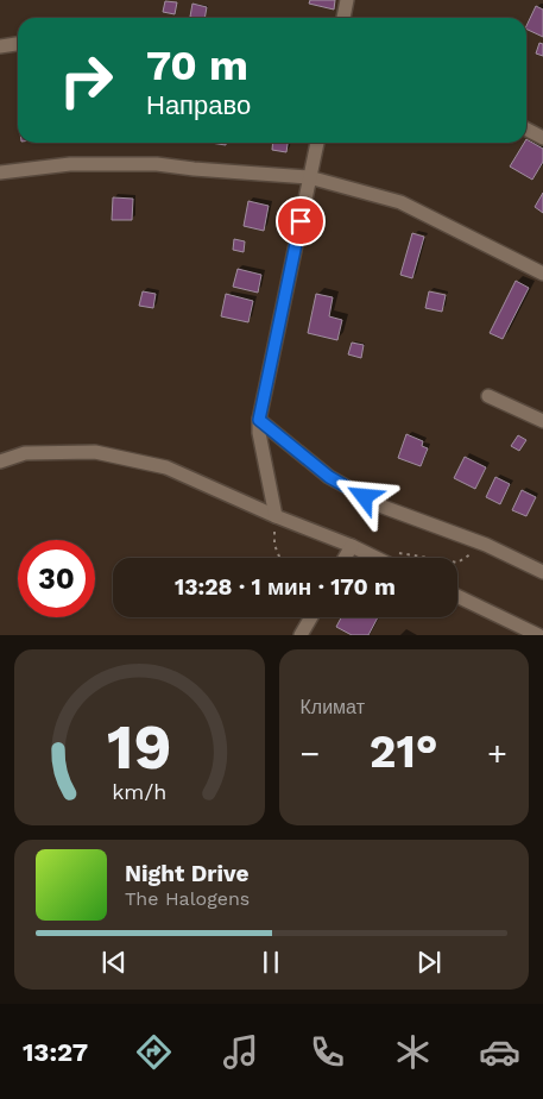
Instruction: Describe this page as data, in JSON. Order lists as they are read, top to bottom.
{
  "page": {
    "turn": ["70 m", "Направо"],
    "limit": "30",
    "trip": "13:28 · 1 мин · 170 m",
    "tile": "Климат",
    "heat": ["−", "21°", "+"],
    "song": ["Night Drive", "The Halogens"],
    "tabs": "13:27",
    "gauge": ["19", "km/h"]
  }
}
